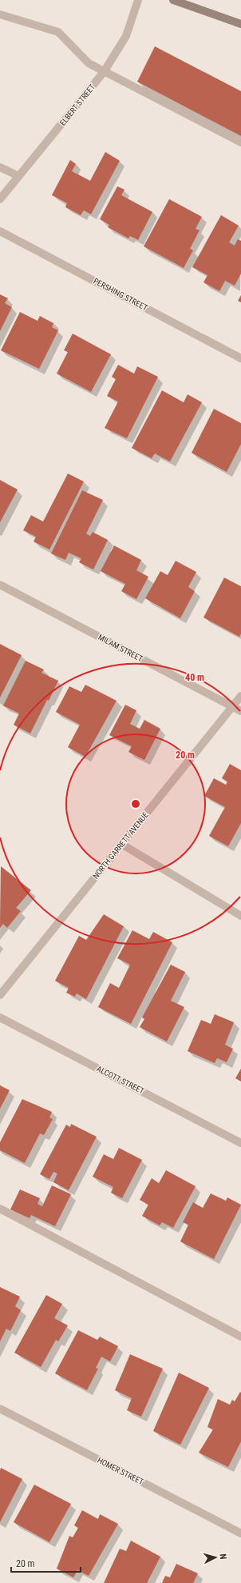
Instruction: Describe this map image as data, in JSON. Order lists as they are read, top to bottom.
{
  "streets": {
    "street": [
      "ELBERT STREET",
      "PERSHING STREET",
      "MILAM STREET",
      "NORTH GARRETT AVENUE",
      "ALCOTT STREET",
      "HOMER STREET"
    ]
  },
  "crossings": [
    ["MILAM STREET", "NORTH GARRETT AVENUE"]
  ],
  "scale_bar": "20 m",
  "north": "right",
  "rings": ["40 m", "20 m"]
}
